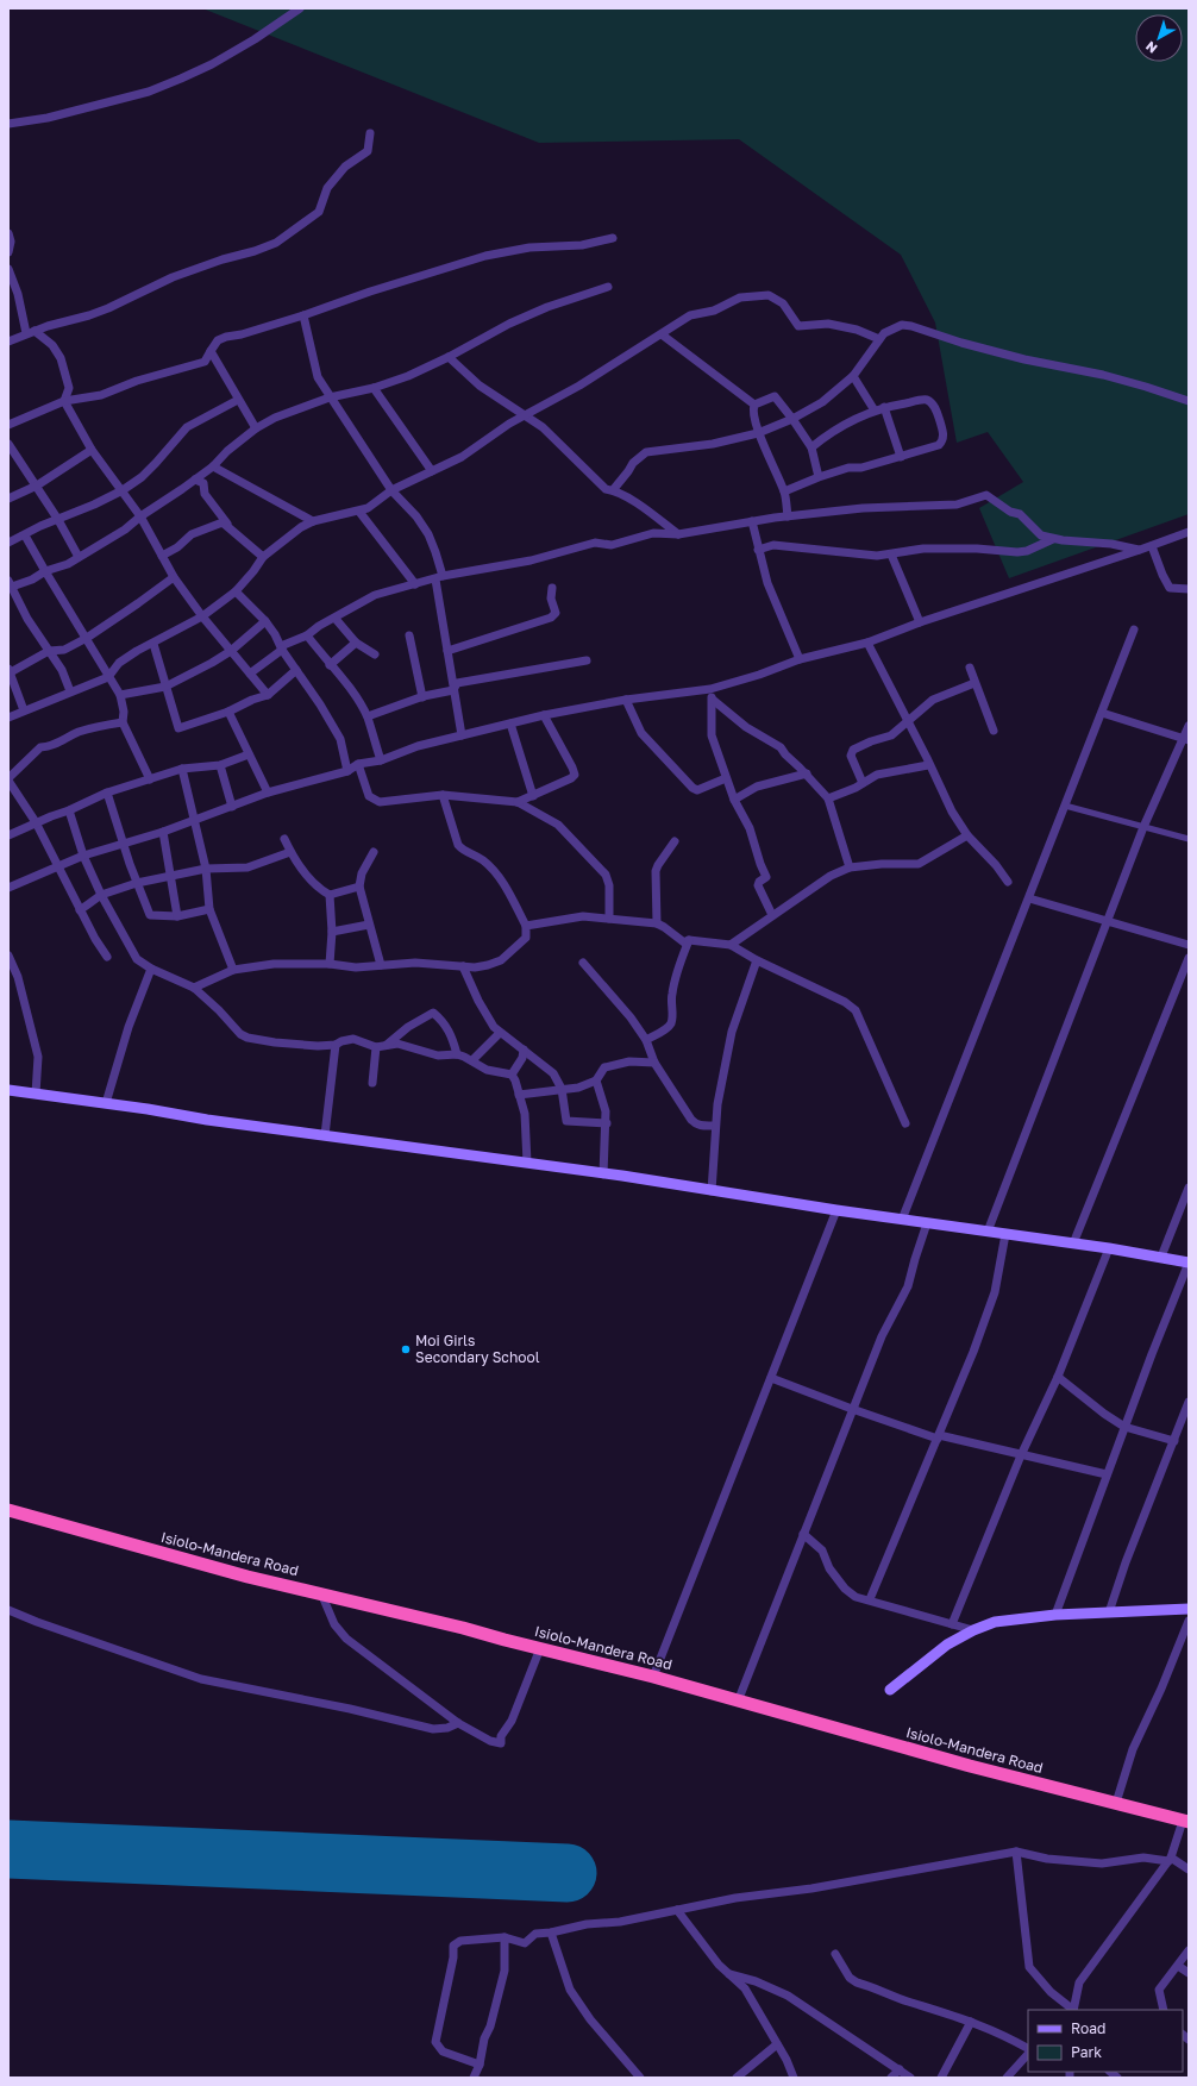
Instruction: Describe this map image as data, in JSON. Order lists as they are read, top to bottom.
{
  "streets": {
    "highway": ["Isiolo-Mandera Road"]
  },
  "places": ["Moi Girls Secondary School"],
  "legend": ["Road", "Park"],
  "north": "bottom left"
}
